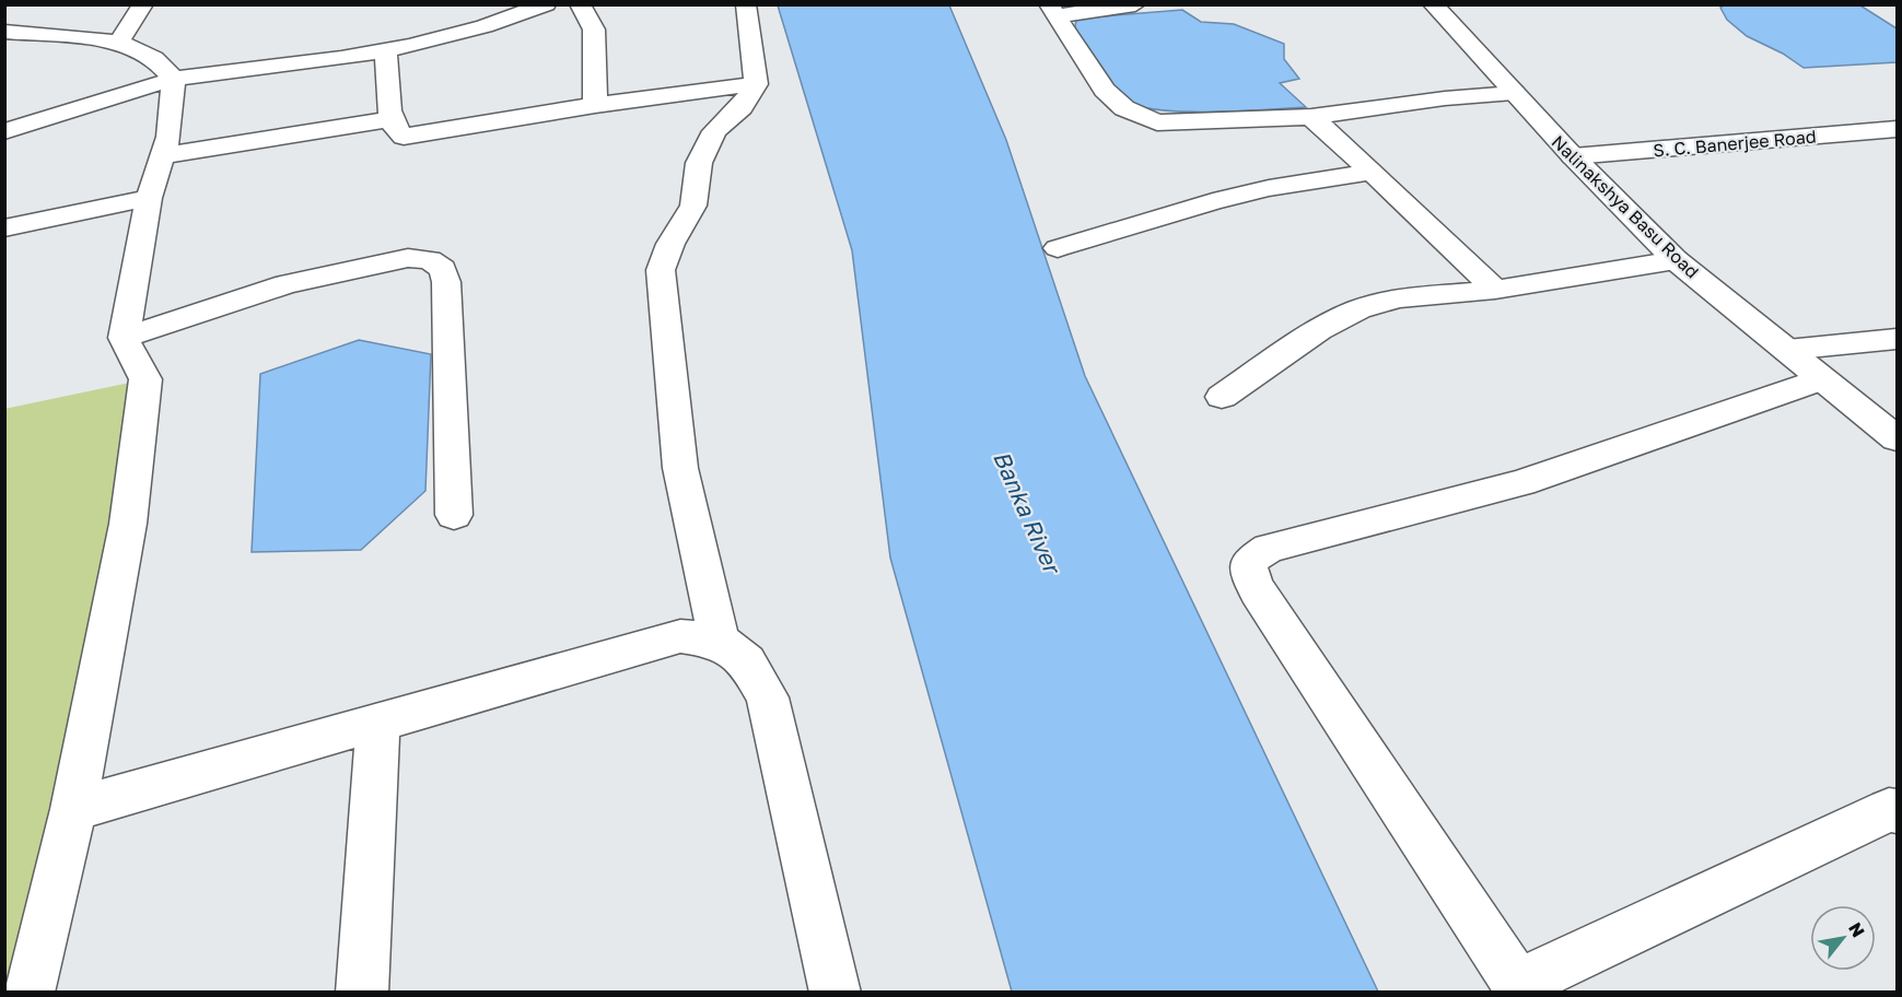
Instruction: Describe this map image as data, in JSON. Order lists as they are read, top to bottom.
{
  "streets": {
    "street": ["S. C. Banerjee Road", "Nalinakshya Basu Road"]
  },
  "crossings": [
    ["S. C. Banerjee Road", "Nalinakshya Basu Road"]
  ],
  "water": ["Banka River"],
  "north": "top right"
}
